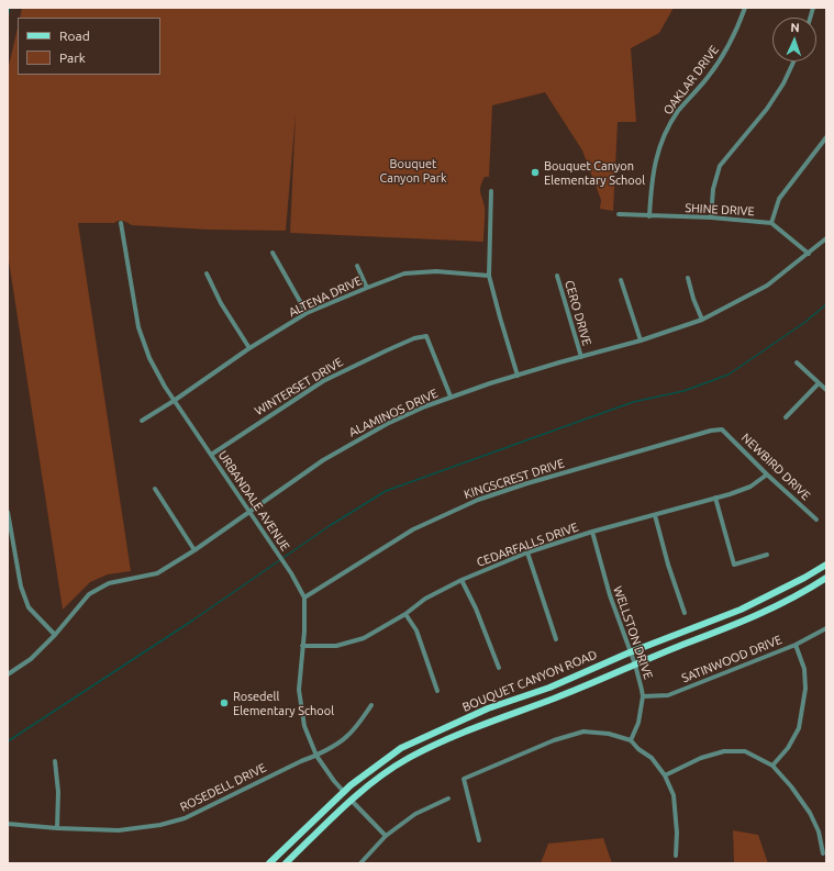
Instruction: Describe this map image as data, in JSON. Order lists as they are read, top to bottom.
{
  "streets": {
    "main road": ["BOUQUET CANYON ROAD"],
    "street": [
      "OAKLAR DRIVE",
      "SHINE DRIVE",
      "ALTENA DRIVE",
      "CERO DRIVE",
      "WINTERSET DRIVE",
      "ALAMINOS DRIVE",
      "NEWBIRD DRIVE",
      "KINGSCREST DRIVE",
      "URBANDALE AVENUE",
      "CEDARFALLS DRIVE",
      "WELLSTON DRIVE",
      "SATINWOOD DRIVE",
      "ROSEDELL DRIVE"
    ]
  },
  "crossings": [
    ["OAKLAR DRIVE", "SHINE DRIVE"],
    ["SHINE DRIVE", "ALAMINOS DRIVE"],
    ["ALTENA DRIVE", "URBANDALE AVENUE"],
    ["CERO DRIVE", "ALAMINOS DRIVE"],
    ["WINTERSET DRIVE", "ALAMINOS DRIVE"],
    ["WINTERSET DRIVE", "URBANDALE AVENUE"],
    ["ALAMINOS DRIVE", "URBANDALE AVENUE"],
    ["NEWBIRD DRIVE", "KINGSCREST DRIVE"],
    ["NEWBIRD DRIVE", "CEDARFALLS DRIVE"],
    ["KINGSCREST DRIVE", "URBANDALE AVENUE"],
    ["CEDARFALLS DRIVE", "WELLSTON DRIVE"],
    ["WELLSTON DRIVE", "SATINWOOD DRIVE"],
    ["WELLSTON DRIVE", "BOUQUET CANYON ROAD"]
  ],
  "parks": ["Bouquet Canyon Park"],
  "places": ["Bouquet Canyon Elementary School", "Rosedell Elementary School"],
  "legend": ["Road", "Park"],
  "north": "top"
}
